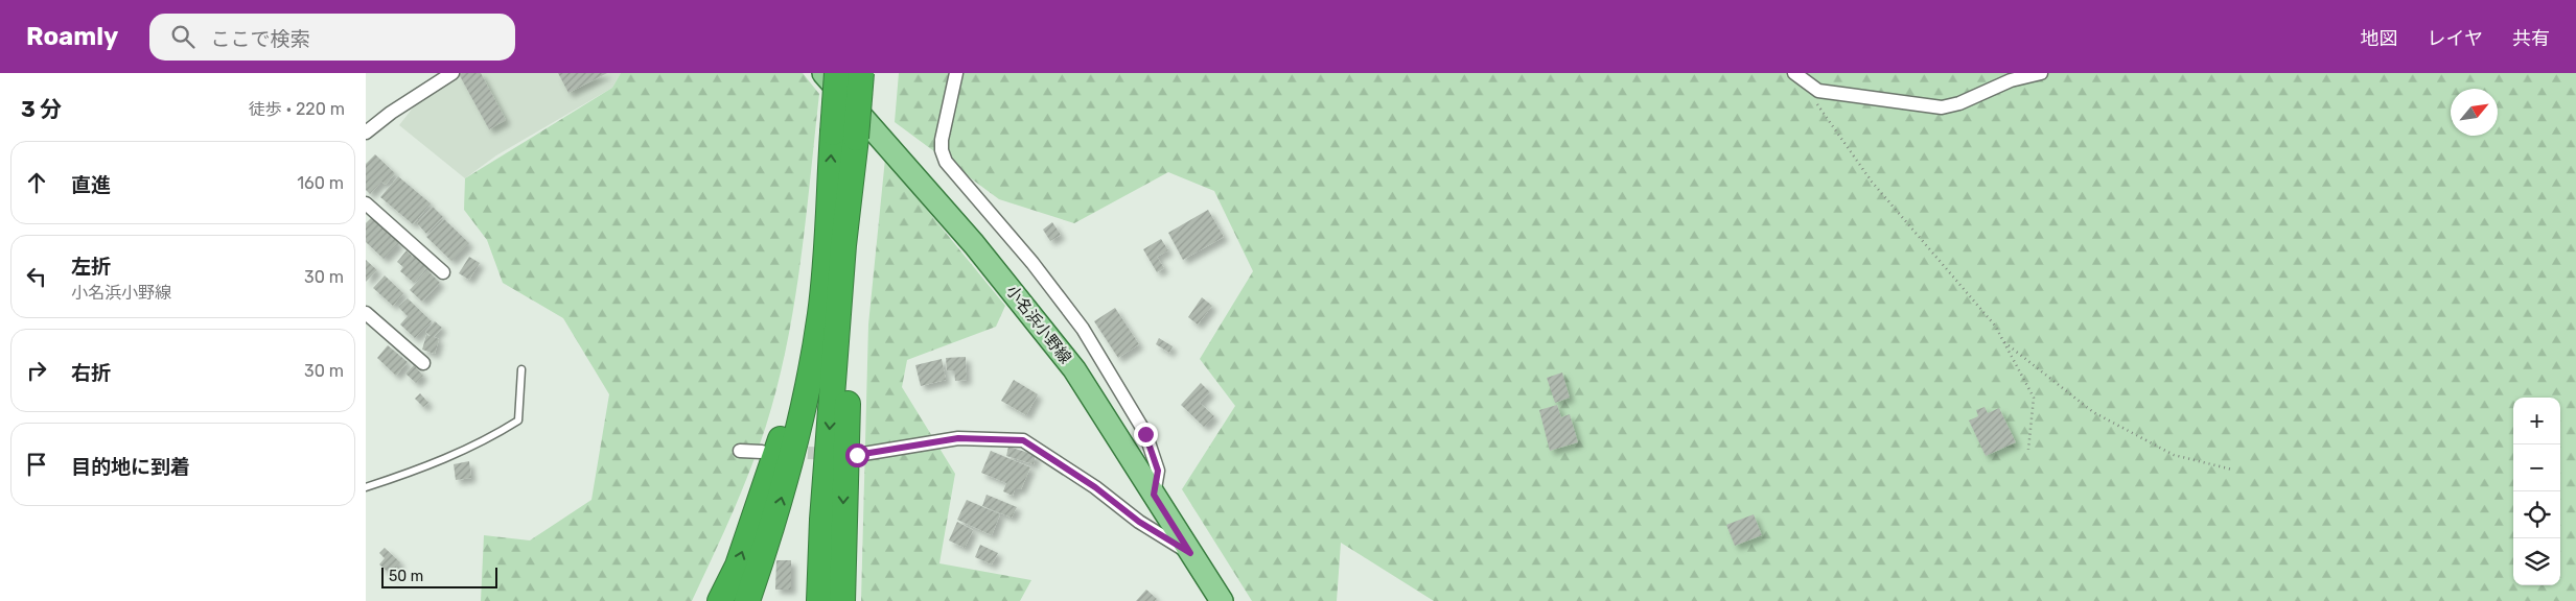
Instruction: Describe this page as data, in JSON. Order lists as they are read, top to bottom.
{
  "streets": {
    "main road": ["小名浜小野線"]
  },
  "scale_bar": "50 m",
  "north": "top right",
  "page": {
    "header": "Roamly",
    "search": "ここで検索",
    "nav": ["地図", "レイヤ", "共有"],
    "heading": ["3 分", "徒歩 · 220 m"],
    "list": [
      ["直進", "160 m"],
      ["左折", "小名浜小野線", "30 m"],
      ["右折", "30 m"],
      "目的地に到着"
    ],
    "map_buttons": ["+", "−"],
    "scale": "50 m"
  }
}
